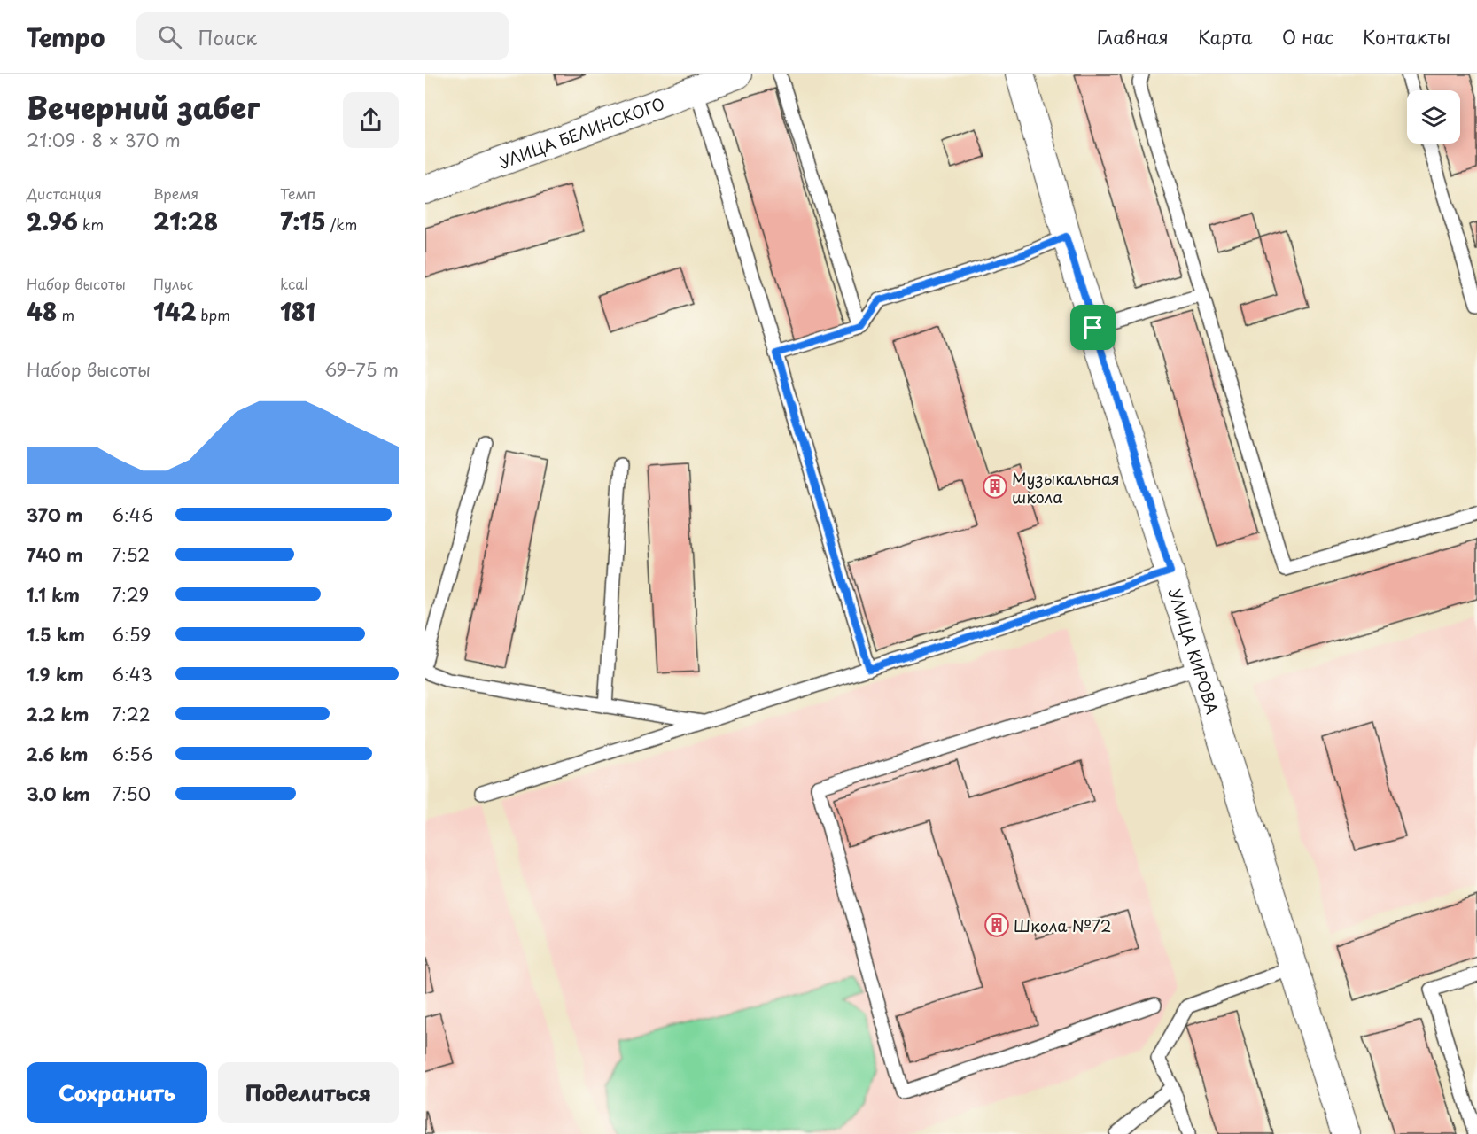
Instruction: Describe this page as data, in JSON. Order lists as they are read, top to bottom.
{
  "streets": {
    "street": ["УЛИЦА БЕЛИНСКОГО", "УЛИЦА КИРОВА"]
  },
  "places": {
    "building": ["Музыкальная школа", "Школа №72"]
  },
  "page": {
    "header": "Tempo",
    "search": "Поиск",
    "nav": [
      "Главная",
      "Карта",
      "О нас",
      "Контакты"
    ],
    "heading": ["Вечерний забег", "21:09 · 8 × 370 m"],
    "stats": [
      ["Дистанция", "2.96 km"],
      ["Время", "21:28"],
      ["Темп", "7:15 /km"],
      ["Набор высоты", "48 m"],
      ["Пульс", "142 bpm"],
      ["kcal", "181"]
    ],
    "chart": ["Набор высоты", "69–75 m"],
    "list": [
      {
        "name": "370 m",
        "note": "6:46"
      },
      {
        "name": "740 m",
        "note": "7:52"
      },
      {
        "name": "1.1 km",
        "note": "7:29"
      },
      {
        "name": "1.5 km",
        "note": "6:59"
      },
      {
        "name": "1.9 km",
        "note": "6:43"
      },
      {
        "name": "2.2 km",
        "note": "7:22"
      },
      {
        "name": "2.6 km",
        "note": "6:56"
      },
      {
        "name": "3.0 km",
        "note": "7:50"
      }
    ],
    "buttons": ["Сохранить", "Поделиться"]
  }
}
